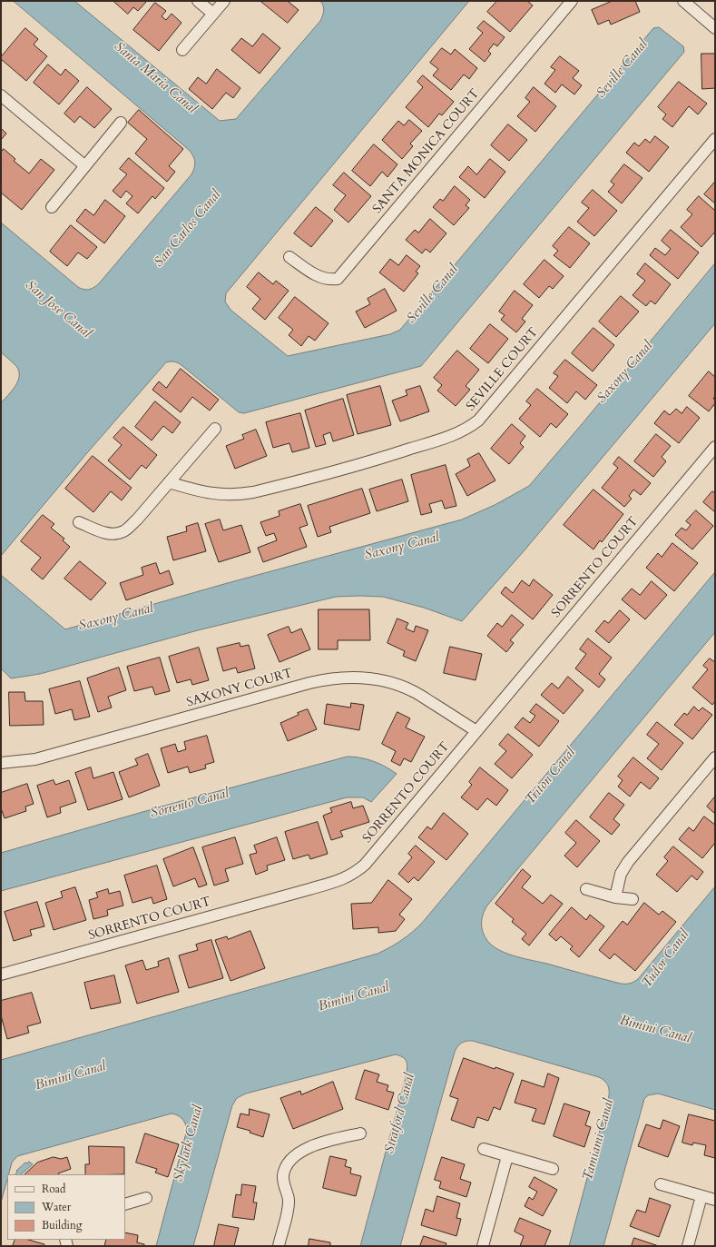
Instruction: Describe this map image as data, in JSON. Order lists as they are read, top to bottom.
{
  "streets": {
    "street": [
      "SANTA MONICA COURT",
      "SEVILLE COURT",
      "SORRENTO COURT",
      "SAXONY COURT"
    ]
  },
  "crossings": [
    ["SORRENTO COURT", "SAXONY COURT"]
  ],
  "water": [
    "Seville Canal",
    "Santa Maria Canal",
    "San Carlos Canal",
    "San Jose Canal",
    "Saxony Canal",
    "Triton Canal",
    "Sorrento Canal",
    "Tudor Canal",
    "Bimini Canal",
    "Stratford Canal",
    "Tamiami Canal",
    "Skylark Canal"
  ],
  "legend": ["Road", "Water", "Building"]
}
